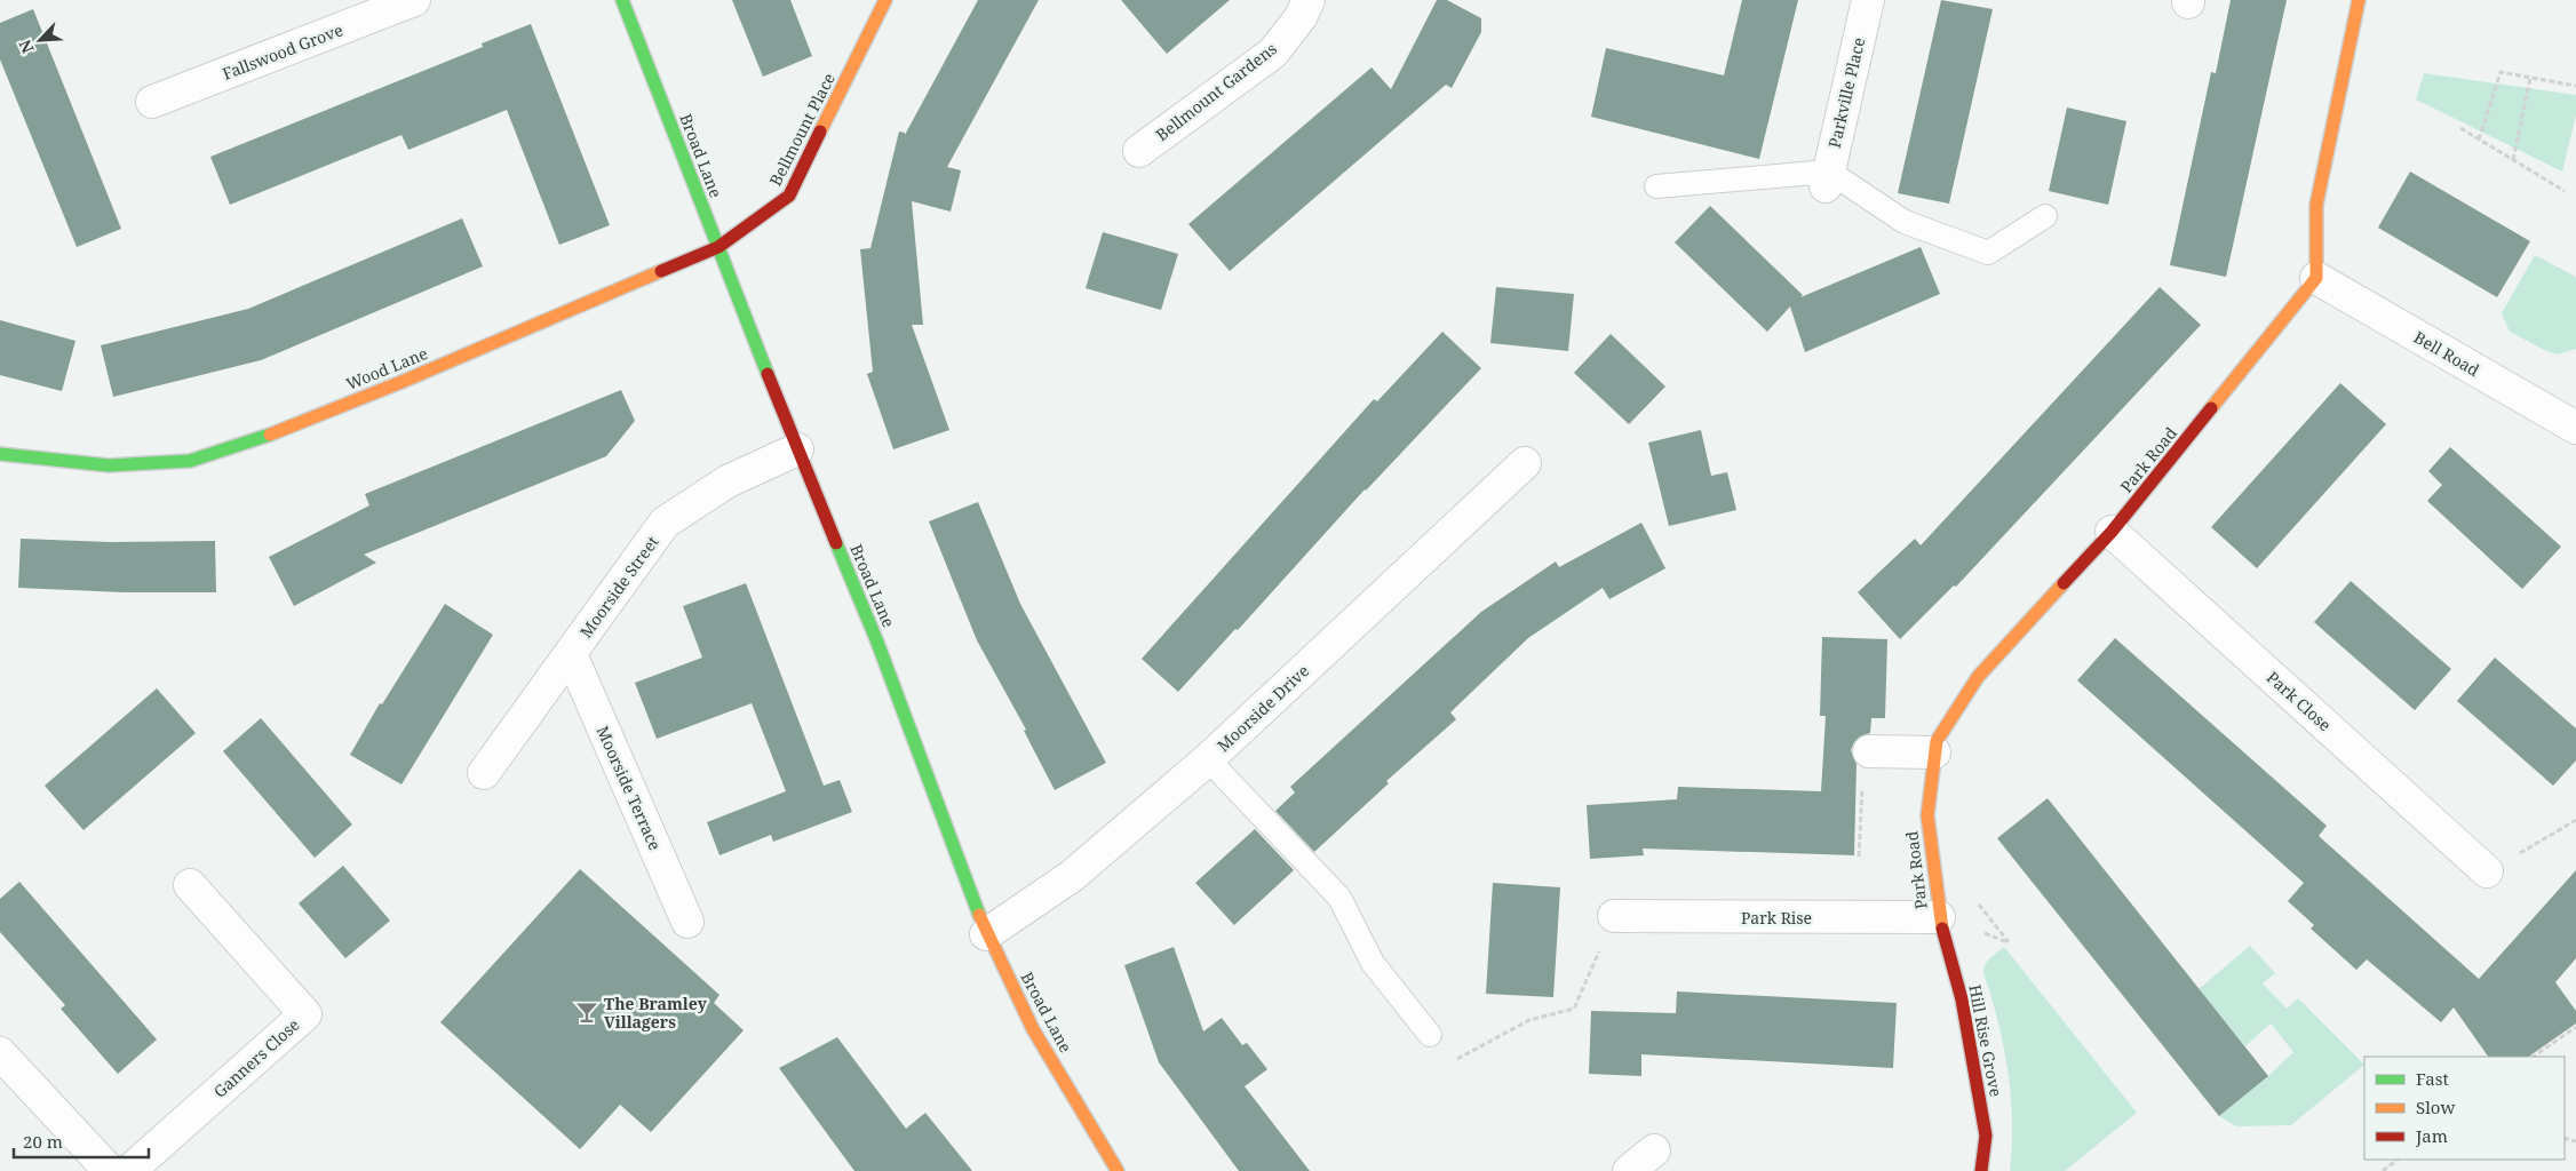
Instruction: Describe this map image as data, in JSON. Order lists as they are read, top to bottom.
{
  "streets": {
    "street": [
      "Fallswood Grove",
      "Bellmount Gardens",
      "Parkville Place",
      "Bellmount Place",
      "Broad Lane",
      "Bell Road",
      "Wood Lane",
      "Park Road",
      "Moorside Street",
      "Park Close",
      "Moorside Drive",
      "Moorside Terrace",
      "Park Rise",
      "Hill Rise Grove",
      "Ganners Close"
    ]
  },
  "crossings": [
    ["Bellmount Place", "Broad Lane"],
    ["Bellmount Place", "Wood Lane"],
    ["Broad Lane", "Wood Lane"],
    ["Broad Lane", "Moorside Street"],
    ["Broad Lane", "Moorside Drive"],
    ["Bell Road", "Park Road"],
    ["Park Road", "Park Close"],
    ["Park Road", "Park Rise"],
    ["Park Road", "Hill Rise Grove"],
    ["Moorside Street", "Moorside Terrace"],
    ["Park Rise", "Hill Rise Grove"]
  ],
  "places": {
    "bar": ["The Bramley Villagers"]
  },
  "legend": ["Fast", "Slow", "Jam"],
  "scale_bar": "20 m",
  "north": "bottom left"
}
